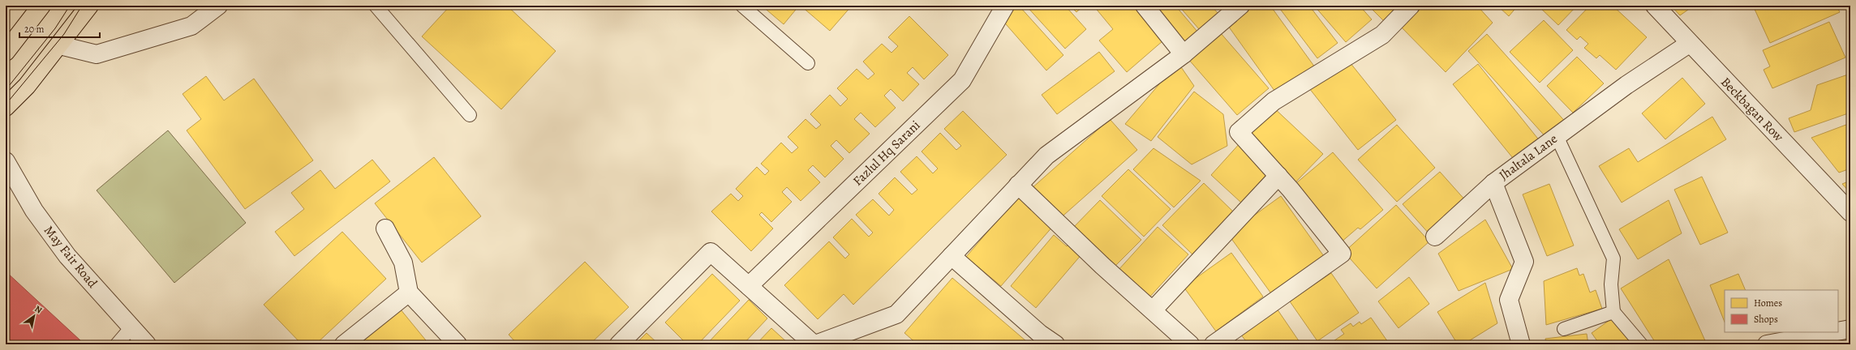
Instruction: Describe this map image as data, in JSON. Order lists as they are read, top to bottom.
{
  "streets": {
    "street": [
      "Beckbagan Row",
      "Fazlul Hq Sarani",
      "Jhaltala Lane",
      "May Fair Road"
    ]
  },
  "crossings": [
    ["Beckbagan Row", "Jhaltala Lane"]
  ],
  "legend": ["Homes", "Shops"],
  "scale_bar": "20 m",
  "north": "top right"
}
